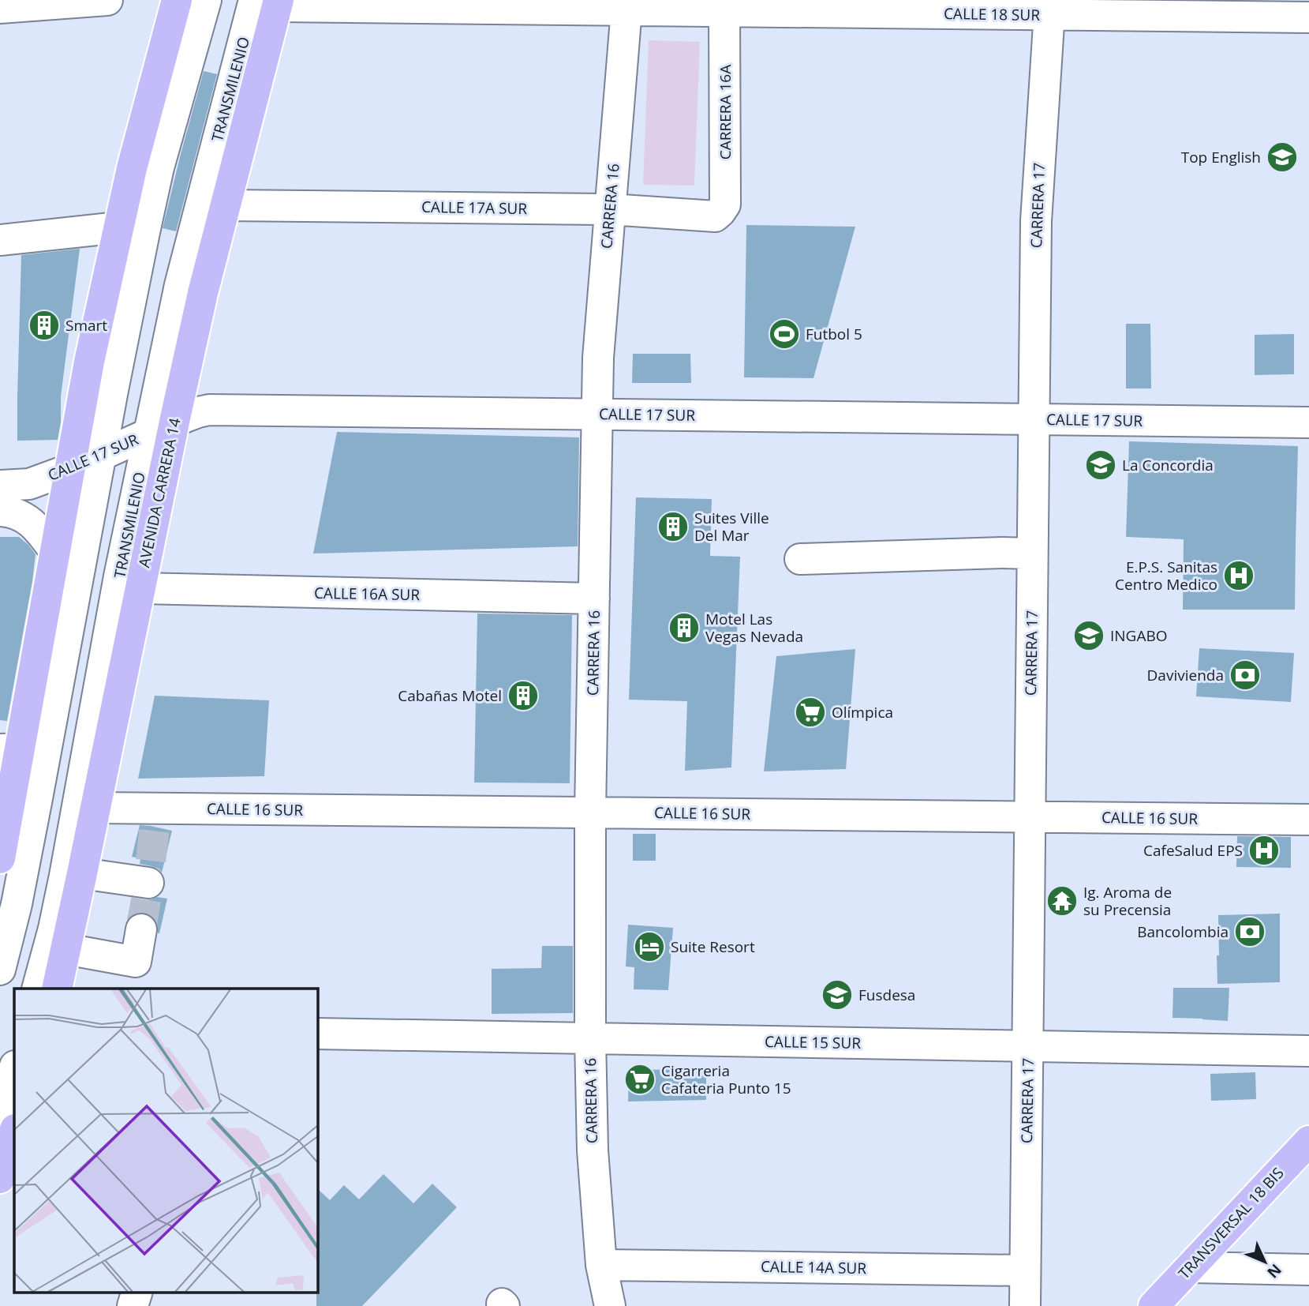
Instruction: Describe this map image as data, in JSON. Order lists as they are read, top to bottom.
{
  "streets": {
    "main road": ["AVENIDA CARRERA 14", "TRANSVERSAL 18 BIS"],
    "street": [
      "CALLE 18 SUR",
      "TRANSMILENIO",
      "CARRERA 16A",
      "CARRERA 17",
      "CARRERA 16",
      "CALLE 17A SUR",
      "CALLE 17 SUR",
      "CALLE 16A SUR",
      "CALLE 16 SUR",
      "CALLE 15 SUR",
      "CALLE 14A SUR"
    ]
  },
  "crossings": [
    ["CALLE 18 SUR", "TRANSMILENIO"],
    ["CALLE 18 SUR", "CARRERA 16A"],
    ["CALLE 18 SUR", "CARRERA 17"],
    ["CALLE 18 SUR", "CARRERA 16"],
    ["CALLE 18 SUR", "AVENIDA CARRERA 14"],
    ["TRANSMILENIO", "CALLE 17 SUR"],
    ["TRANSMILENIO", "AVENIDA CARRERA 14"],
    ["CARRERA 16A", "CALLE 17A SUR"],
    ["CARRERA 17", "CALLE 17 SUR"],
    ["CARRERA 17", "CALLE 16 SUR"],
    ["CARRERA 17", "CALLE 15 SUR"],
    ["CARRERA 17", "CALLE 14A SUR"],
    ["CARRERA 16", "CALLE 17A SUR"],
    ["CARRERA 16", "CALLE 17 SUR"],
    ["CARRERA 16", "CALLE 16A SUR"],
    ["CARRERA 16", "CALLE 16 SUR"],
    ["CARRERA 16", "CALLE 15 SUR"],
    ["CARRERA 16", "CALLE 14A SUR"],
    ["CALLE 17A SUR", "AVENIDA CARRERA 14"],
    ["CALLE 17 SUR", "AVENIDA CARRERA 14"],
    ["AVENIDA CARRERA 14", "CALLE 16A SUR"],
    ["AVENIDA CARRERA 14", "CALLE 16 SUR"]
  ],
  "places": {
    "school or university": [
      "Top English",
      "La Concordia",
      "INGABO",
      "Fusdesa"
    ],
    "building": [
      "Smart",
      "Suites Ville Del Mar",
      "Motel Las Vegas Nevada",
      "Cabañas Motel"
    ],
    "sports": ["Futbol 5"],
    "hospital": ["E.P.S. Sanitas Centro Medico", "CafeSalud EPS"],
    "bank": ["Davivienda", "Bancolombia"],
    "supermarket": ["Olímpica", "Cigarreria Cafateria Punto 15"],
    "temple": ["Ig. Aroma de su Precensia"],
    "hotel": ["Suite Resort"]
  },
  "north": "bottom right"
}
